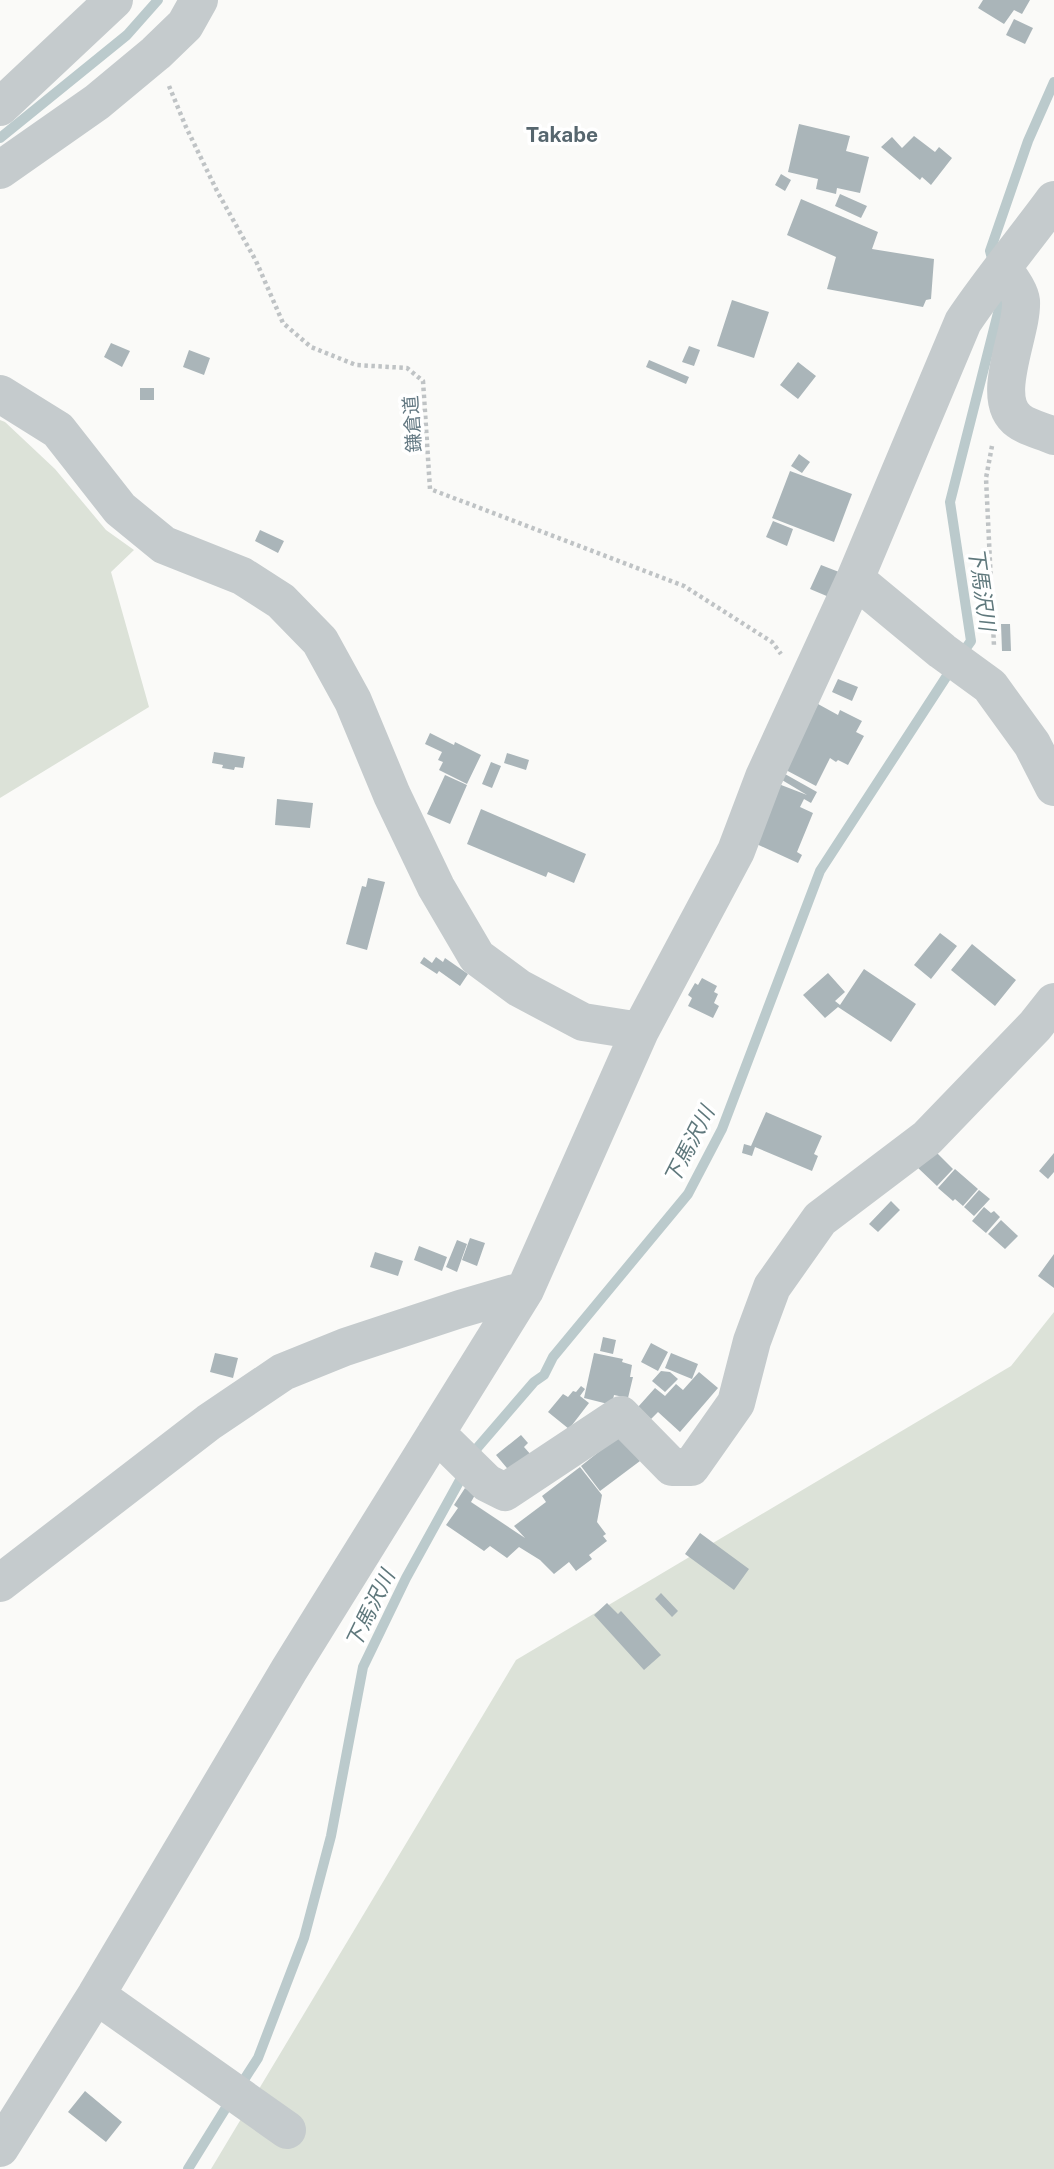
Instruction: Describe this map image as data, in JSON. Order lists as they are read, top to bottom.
{
  "streets": {
    "path": ["鎌倉道"]
  },
  "districts": ["Takabe"],
  "water": ["下馬沢川"]
}
